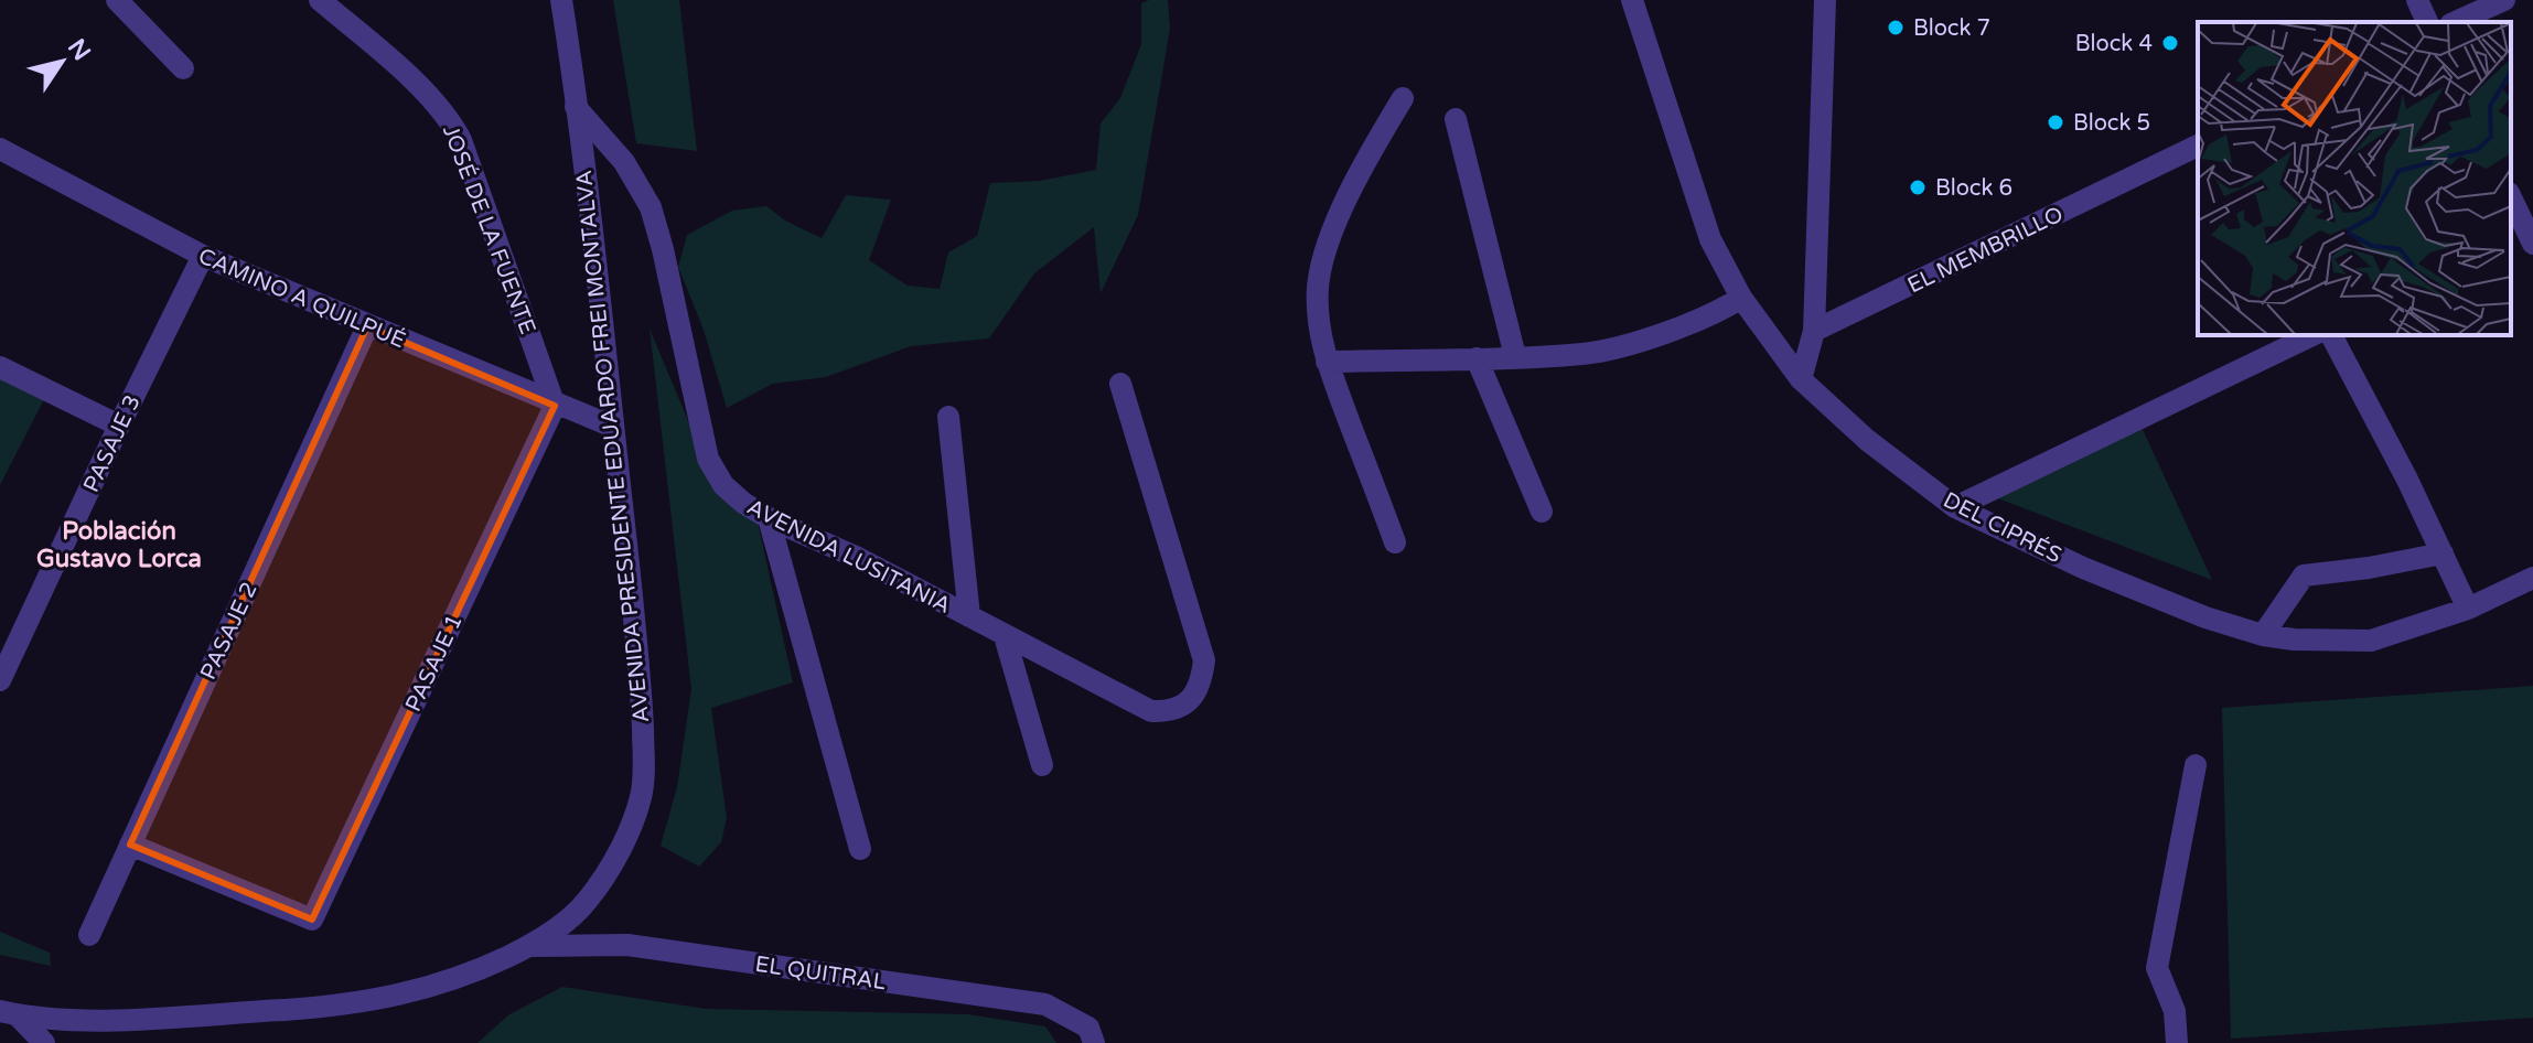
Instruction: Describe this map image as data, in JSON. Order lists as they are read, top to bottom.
{
  "streets": {
    "street": [
      "JOSÉ DE LA FUENTE",
      "EL MEMBRILLO",
      "CAMINO A QUILPUÉ",
      "PASAJE 3",
      "AVENIDA PRESIDENTE EDUARDO FREI MONTALVA",
      "DEL CIPRÉS",
      "AVENIDA LUSITANIA",
      "PASAJE 2",
      "PASAJE 1",
      "EL QUITRAL"
    ]
  },
  "crossings": [
    ["JOSÉ DE LA FUENTE", "CAMINO A QUILPUÉ"],
    ["JOSÉ DE LA FUENTE", "PASAJE 1"],
    ["CAMINO A QUILPUÉ", "PASAJE 3"],
    ["CAMINO A QUILPUÉ", "AVENIDA PRESIDENTE EDUARDO FREI MONTALVA"],
    ["CAMINO A QUILPUÉ", "PASAJE 2"],
    ["CAMINO A QUILPUÉ", "PASAJE 1"],
    ["AVENIDA PRESIDENTE EDUARDO FREI MONTALVA", "AVENIDA LUSITANIA"],
    ["AVENIDA PRESIDENTE EDUARDO FREI MONTALVA", "EL QUITRAL"],
    ["PASAJE 2", "PASAJE 1"]
  ],
  "districts": ["Población Gustavo Lorca"],
  "places": [
    "Block 7",
    "Block 4",
    "Block 5",
    "Block 6"
  ],
  "north": "top right"
}
